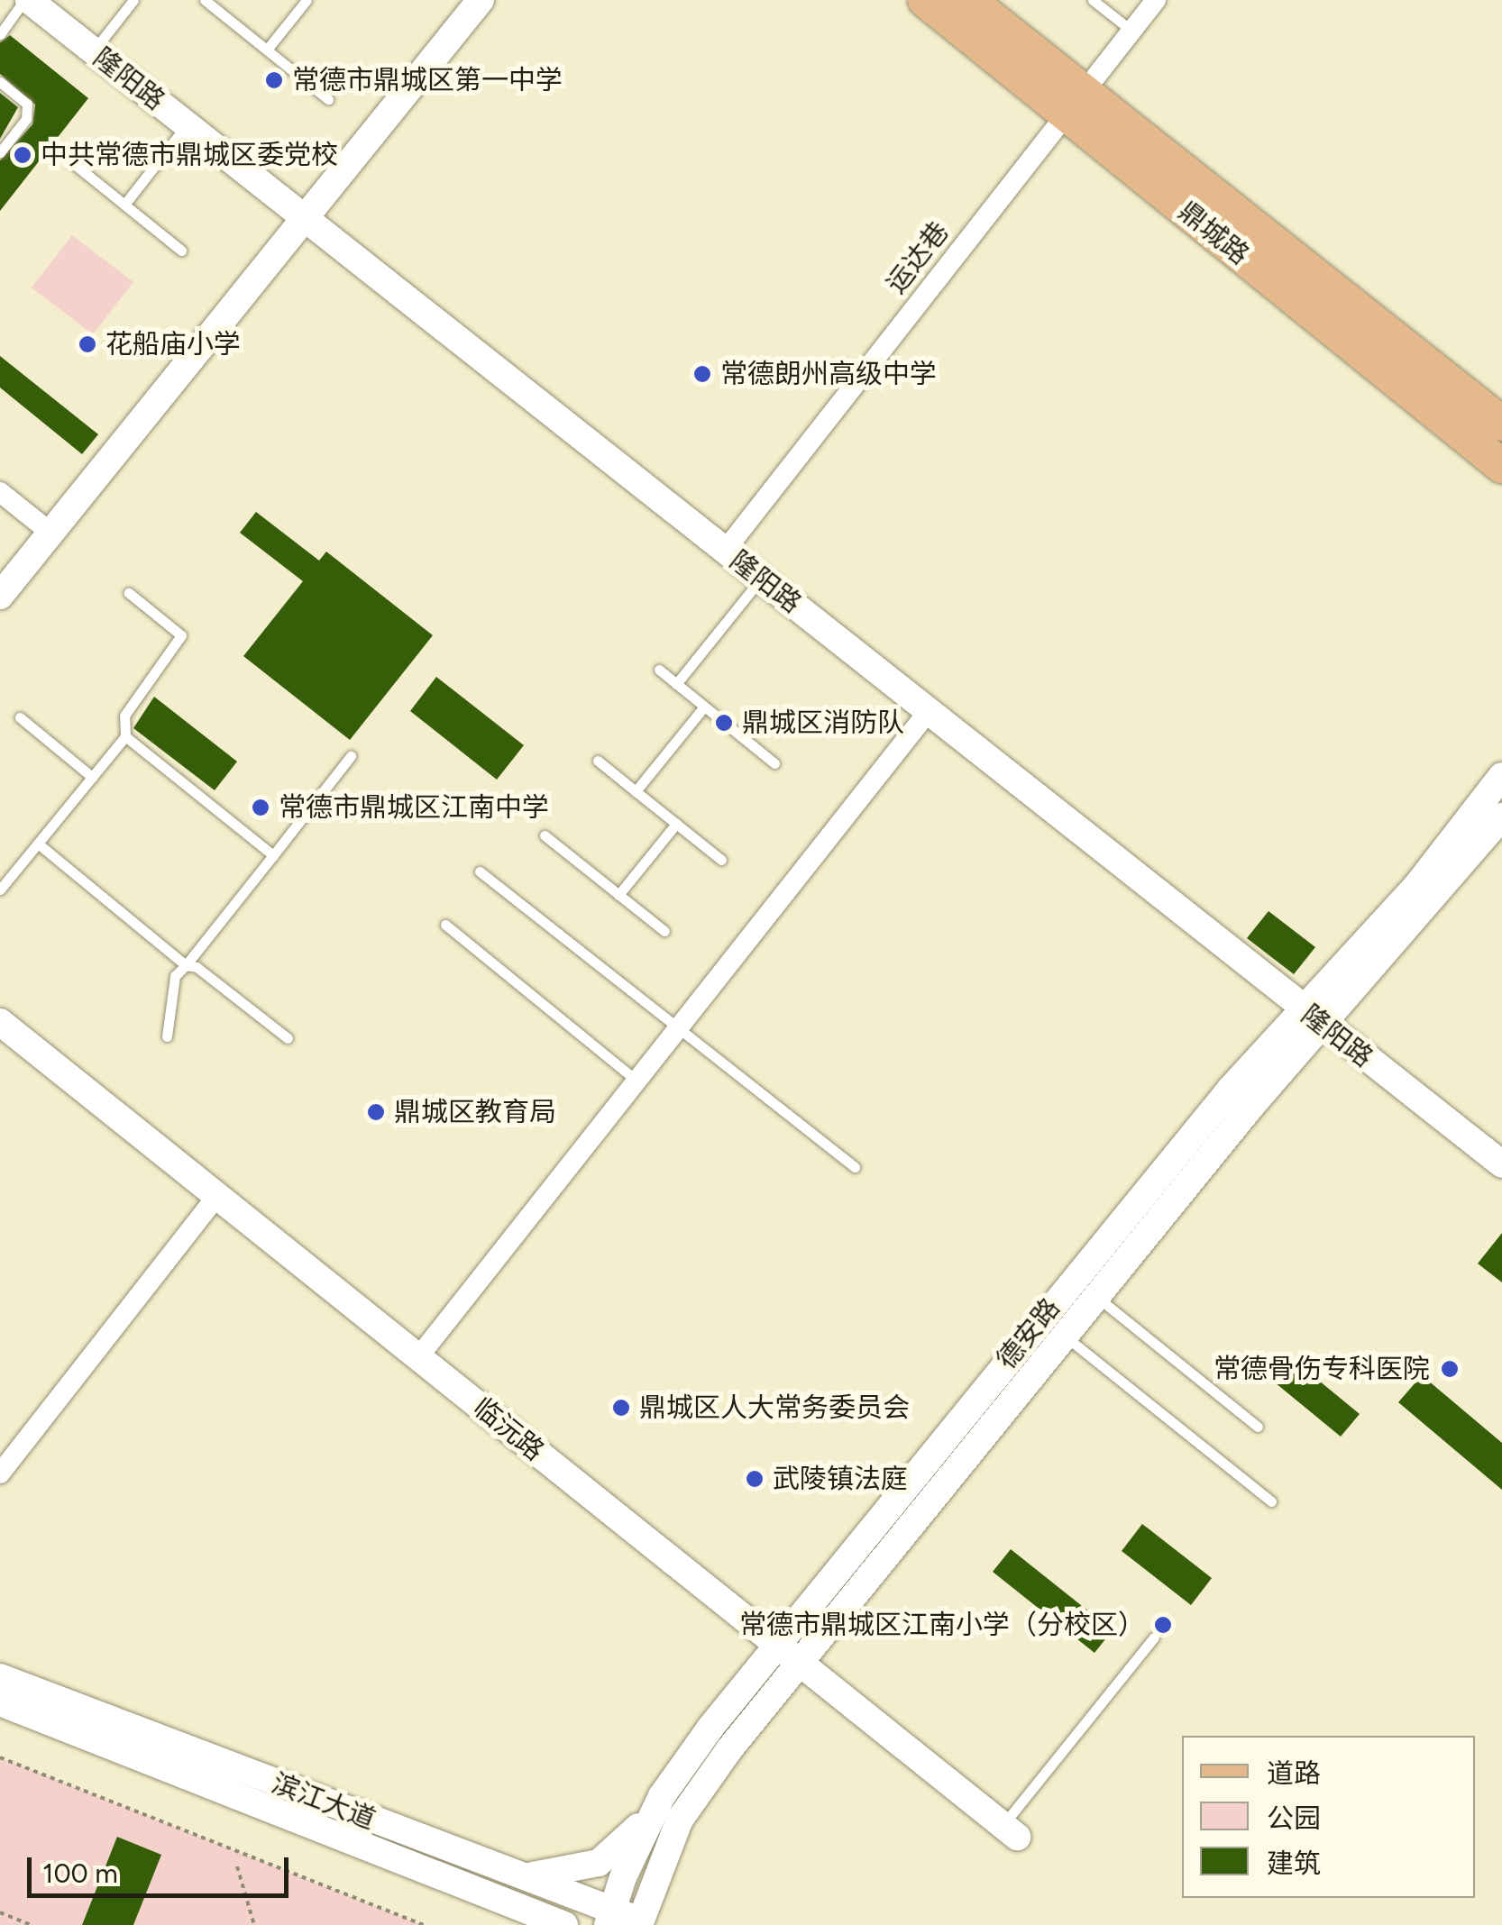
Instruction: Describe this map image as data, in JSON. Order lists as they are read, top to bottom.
{
  "streets": {
    "main road": ["鼎城路"],
    "street": [
      "隆阳路",
      "运达巷",
      "德安路",
      "临沅路",
      "滨江大道"
    ]
  },
  "crossings": [
    ["隆阳路", "运达巷"],
    ["隆阳路", "德安路"],
    ["鼎城路", "运达巷"],
    ["德安路", "临沅路"],
    ["德安路", "滨江大道"]
  ],
  "places": [
    "常德市鼎城区第一中学",
    "中共常德市鼎城区委党校",
    "花船庙小学",
    "常德朗州高级中学",
    "鼎城区消防队",
    "常德市鼎城区江南中学",
    "鼎城区教育局",
    "常德骨伤专科医院",
    "鼎城区人大常务委员会",
    "武陵镇法庭",
    "常德市鼎城区江南小学（分校区）"
  ],
  "legend": ["道路", "公园", "建筑"],
  "scale_bar": "100 m"
}
